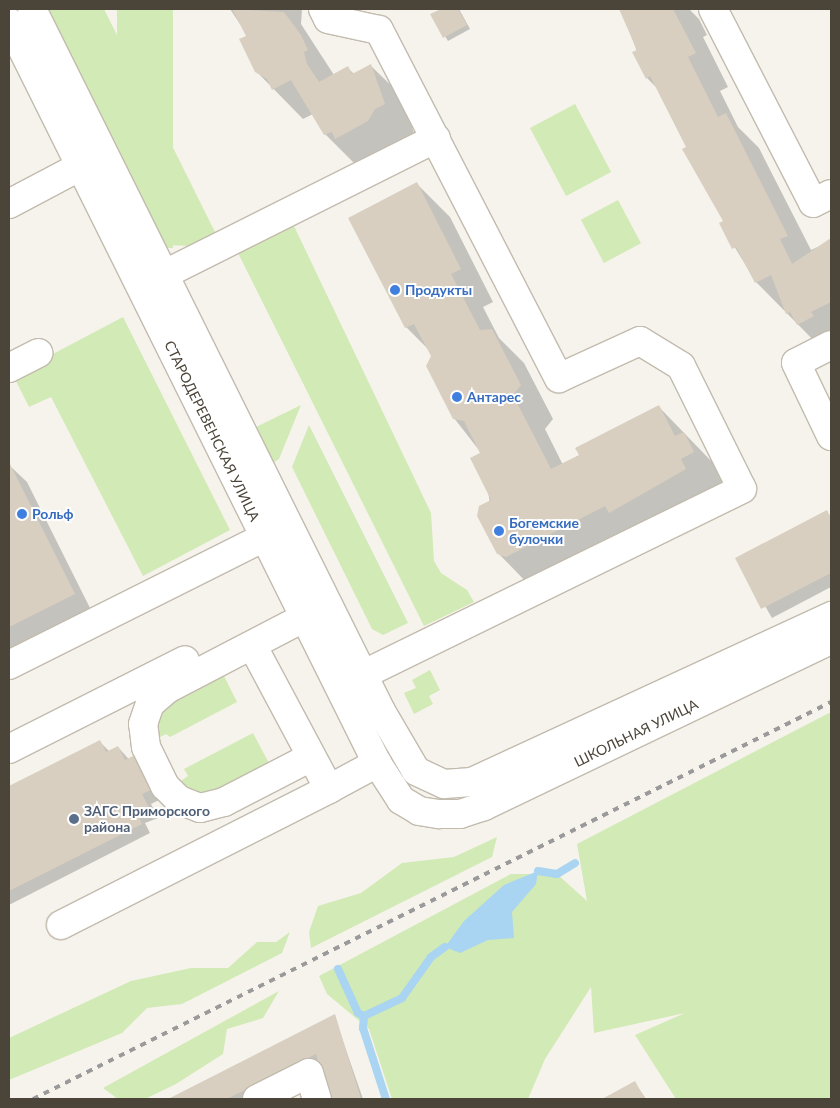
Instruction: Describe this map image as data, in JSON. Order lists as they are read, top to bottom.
{
  "streets": {
    "street": ["СТАРОДЕРЕВЕНСКАЯ УЛИЦА", "ШКОЛЬНАЯ УЛИЦА"]
  },
  "crossings": [
    ["СТАРОДЕРЕВЕНСКАЯ УЛИЦА", "ШКОЛЬНАЯ УЛИЦА"]
  ],
  "places": [
    "Продукты",
    "Антарес",
    "Рольф",
    "Богемские булочки",
    "ЗАГС Приморского района"
  ]
}
